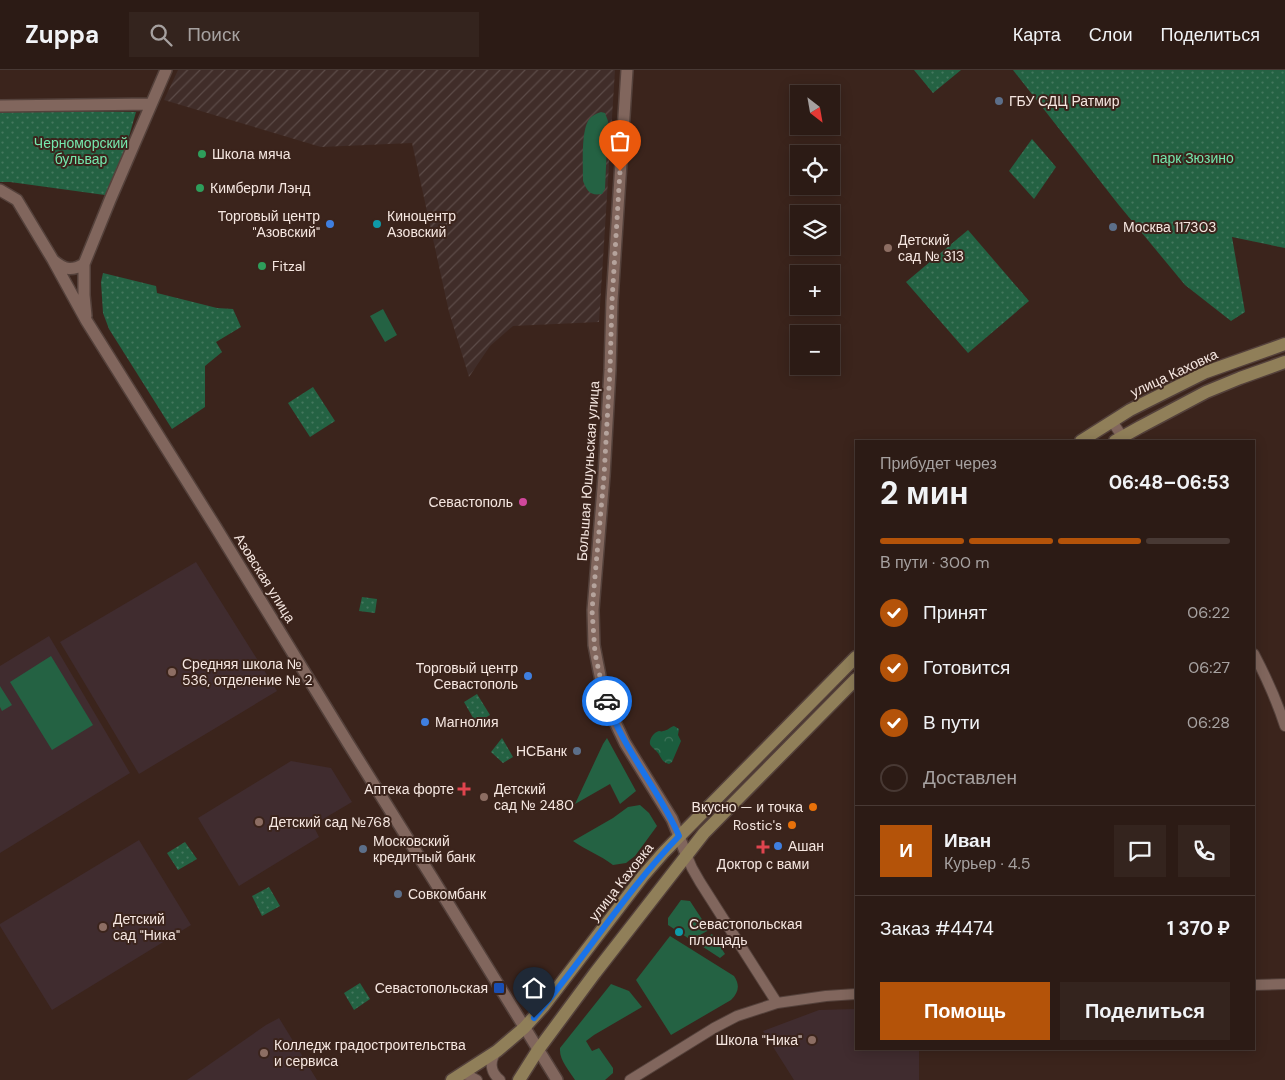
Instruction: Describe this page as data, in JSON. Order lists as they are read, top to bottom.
{
  "streets": {
    "main road": ["улица Каховка"],
    "street": ["Большая Юшуньская улица", "Азовская улица"]
  },
  "crossings": [
    ["улица Каховка", "Большая Юшуньская улица"],
    ["улица Каховка", "Азовская улица"]
  ],
  "parks": ["Черноморский бульвар", "парк Зюзино"],
  "places": {
    "other": [
      "ГБУ СДЦ Ратмир",
      "Школа мяча",
      "Кимберли Лэнд",
      "Торговый центр \"Азовский\"",
      "Киноцентр Азовский",
      "Москва 117303",
      "Детский сад № 313",
      "Fitzal",
      "Севастополь",
      "Средняя школа № 536, отделение № 2",
      "Торговый центр Севастополь",
      "Магнолия",
      "НСБанк",
      "Детский сад № 2480",
      "Вкусно — и точка",
      "Детский сад №768",
      "Rostic's",
      "Ашан",
      "Московский кредитный банк",
      "Совкомбанк",
      "Детский сад \"Ника\"",
      "Севастопольская площадь",
      "Школа \"Ника\"",
      "Колледж градостроительства и сервиса"
    ],
    "health": ["Аптека форте", "Доктор с вами"],
    "transit": ["Севастопольская"]
  },
  "north": "bottom right",
  "page": {
    "header": "Zuppa",
    "search": "Поиск",
    "nav": ["Карта", "Слои", "Поделиться"],
    "map_buttons": ["+", "−"],
    "heading": ["2 мин", "Прибудет через", "06:48–06:53"],
    "panel": [
      "Иван",
      "Курьер · 4.5",
      "Заказ #4474",
      "1 370 ₽"
    ],
    "bar": "В пути · 300 m",
    "list": [
      ["Принят", "06:22"],
      ["Готовится", "06:27"],
      ["В пути", "06:28"],
      "Доставлен"
    ],
    "round": "И",
    "buttons": ["Помощь", "Поделиться"]
  }
}
